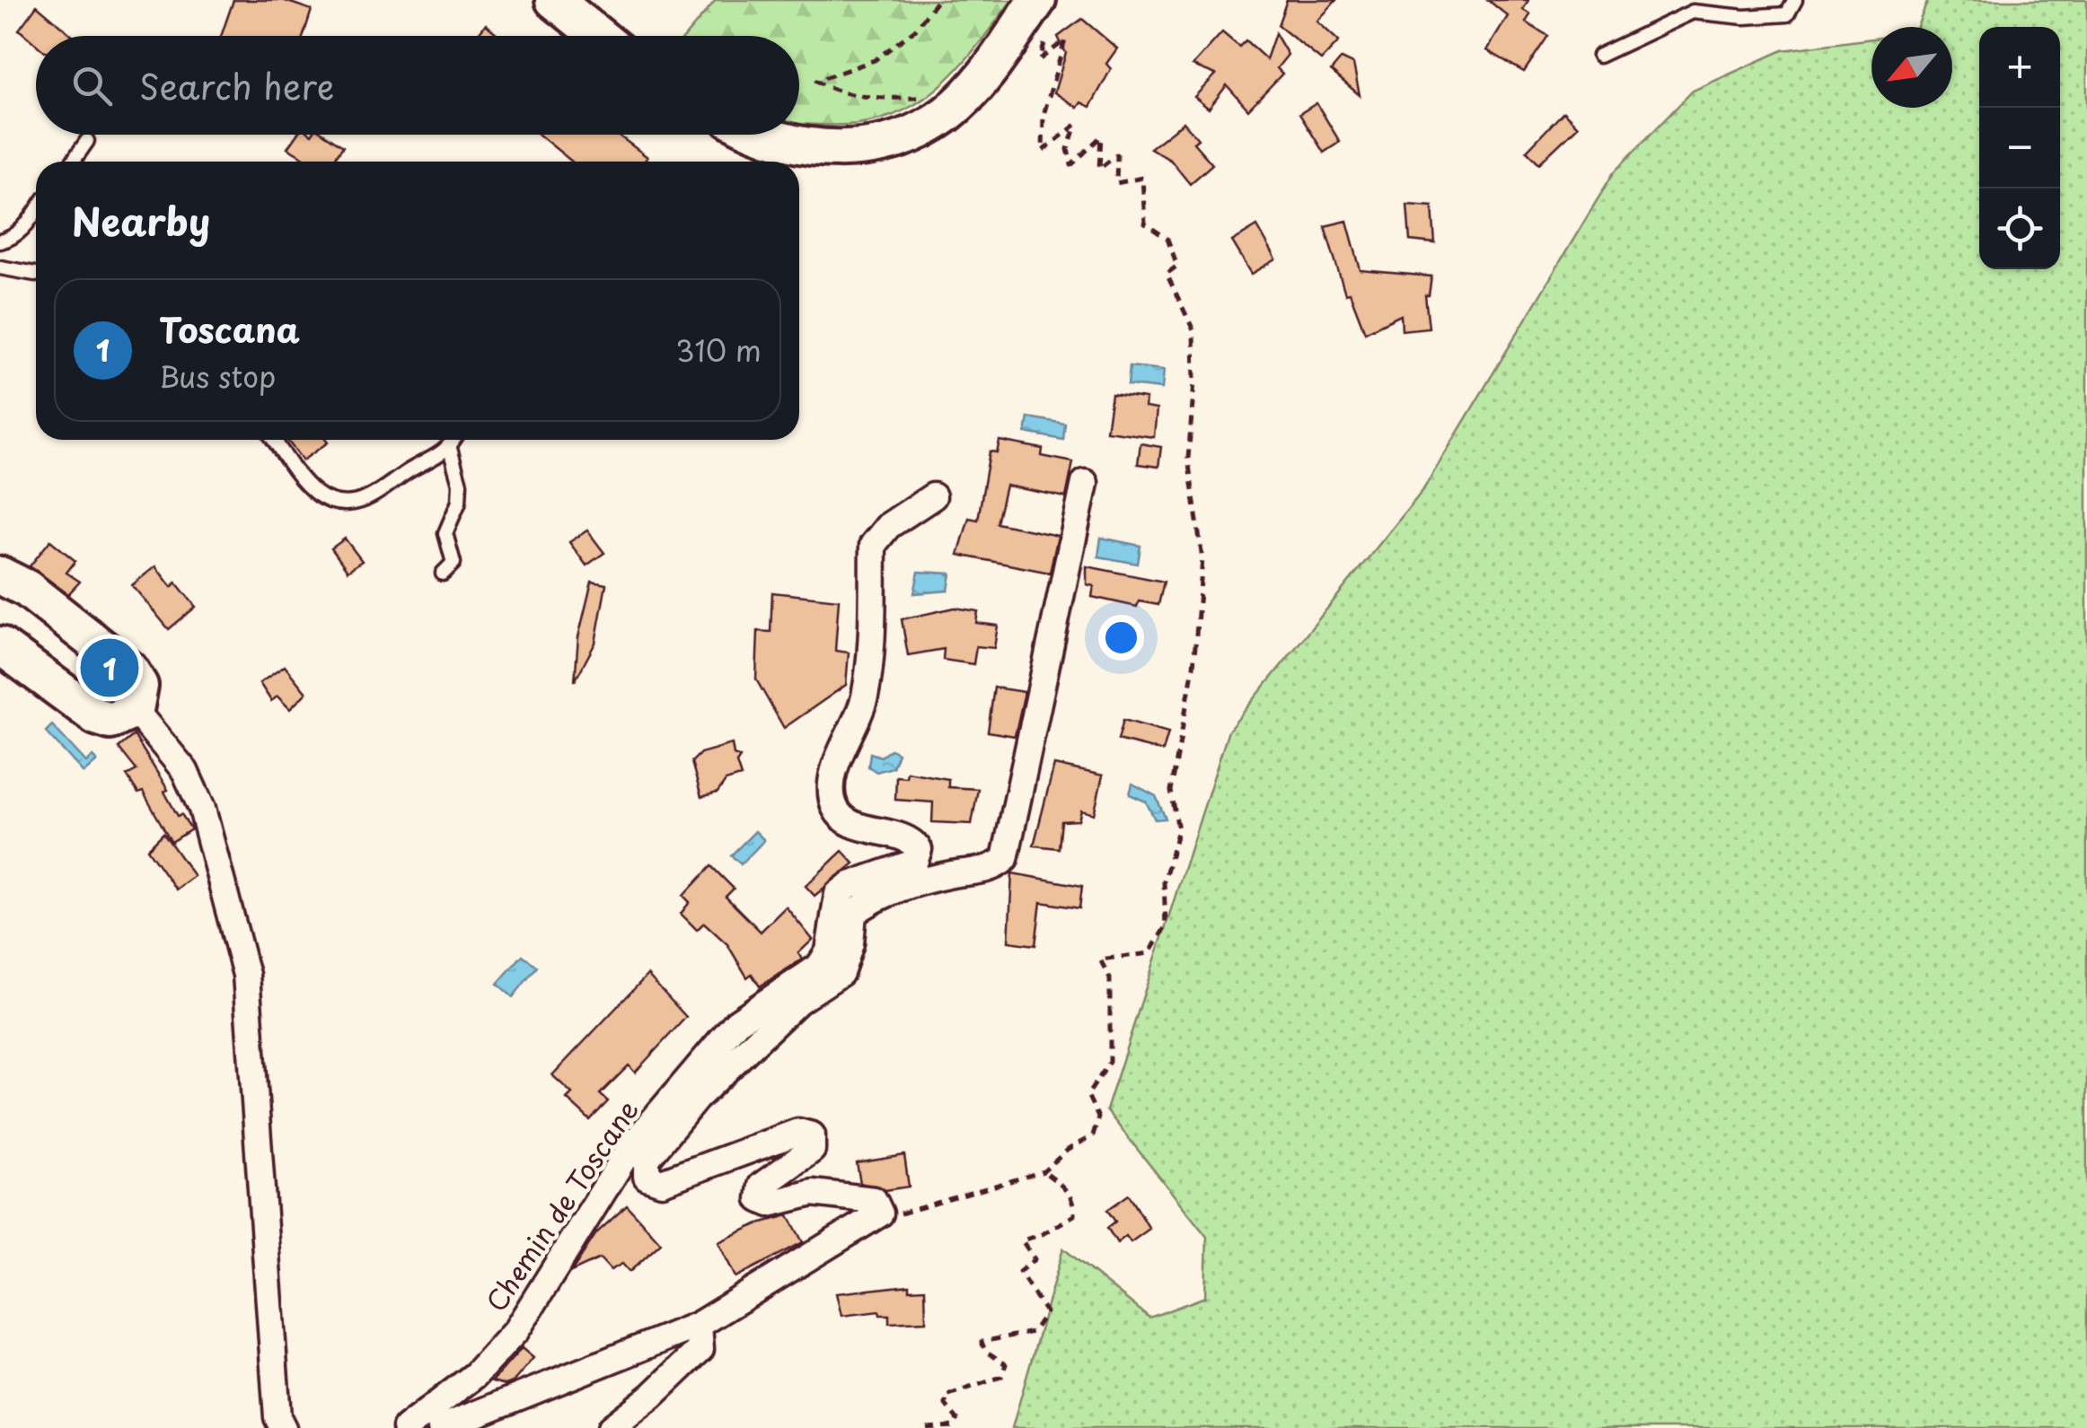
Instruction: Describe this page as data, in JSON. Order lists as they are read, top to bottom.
{
  "streets": {
    "street": ["Chemin de Toscane"]
  },
  "north": "bottom left",
  "page": {
    "map_buttons": ["+", "−"],
    "search": "Search here",
    "heading": "Nearby",
    "list": [
      {
        "mark": "1",
        "name": "Toscana",
        "note": "Bus stop",
        "value": "310 m"
      }
    ],
    "pins": "1"
  }
}
